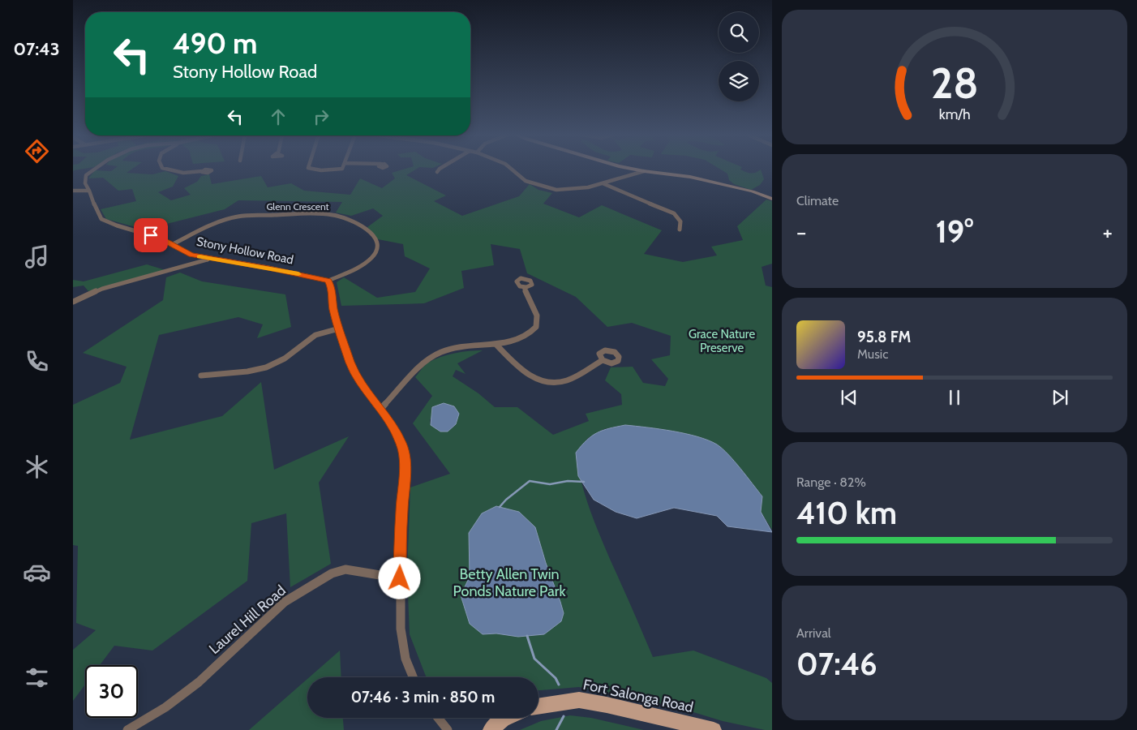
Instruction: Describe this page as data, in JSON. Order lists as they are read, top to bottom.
{
  "streets": {
    "main road": ["Fort Salonga Road"],
    "street": ["Glenn Crescent", "Stony Hollow Road", "Laurel Hill Road"]
  },
  "crossings": [
    ["Glenn Crescent", "Stony Hollow Road"]
  ],
  "parks": ["Grace Nature Preserve", "Betty Allen Twin Ponds Nature Park"],
  "page": {
    "tabs": "07:43",
    "turn": ["490 m", "Stony Hollow Road"],
    "tile": [
      "Climate",
      ["Range · 82%", "410 km"],
      ["Arrival", "07:46"]
    ],
    "heat": ["−", "19°", "+"],
    "song": ["95.8 FM", "Music"],
    "limit": "30",
    "trip": "07:46 · 3 min · 850 m",
    "gauge": ["28", "km/h"]
  }
}
